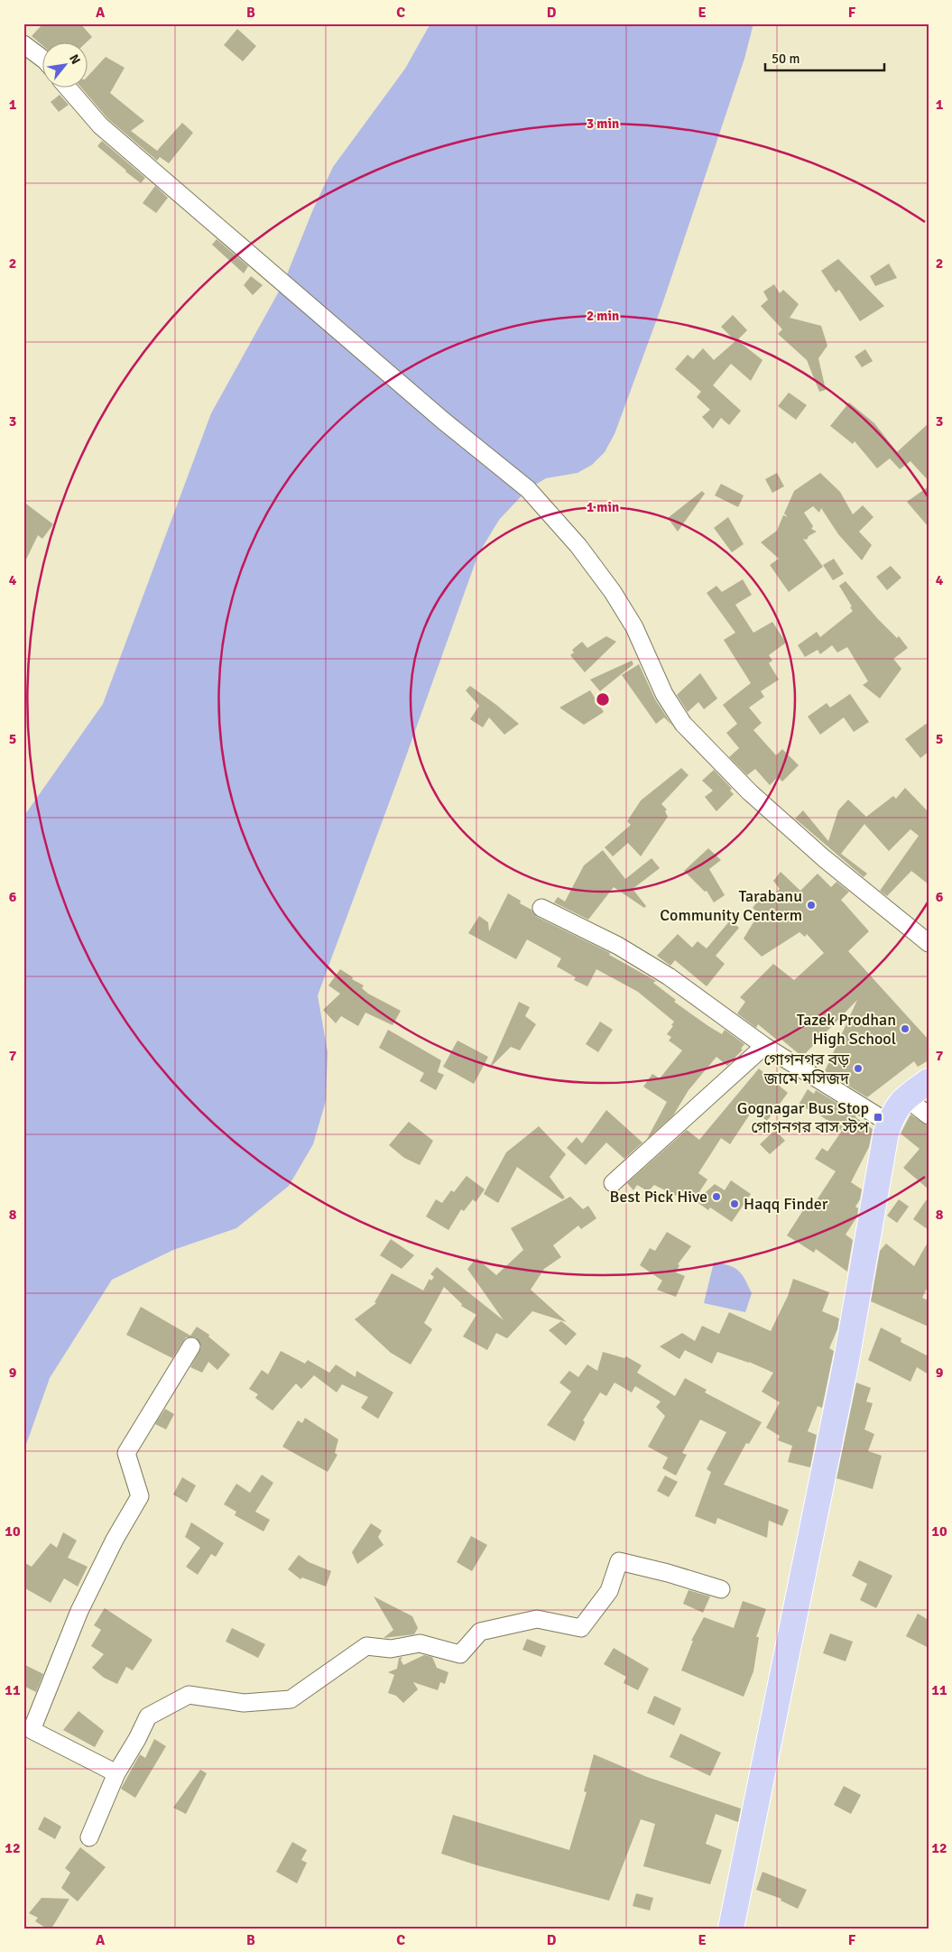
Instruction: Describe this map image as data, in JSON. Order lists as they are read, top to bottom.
{
  "places": {
    "other": [
      "Tarabanu Community Centerm",
      "Tazek Prodhan High School",
      "গোগনগর বড় জামে মসিজদ",
      "Best Pick Hive",
      "Haqq Finder"
    ],
    "transit": ["Gognagar Bus Stop গোগনগর বাস স্টপ"]
  },
  "scale_bar": "50 m",
  "north": "top right",
  "grid": {
    "columns": [
      "A",
      "B",
      "C",
      "D",
      "E",
      "F"
    ],
    "rows": [
      "1",
      "2",
      "3",
      "4",
      "5",
      "6",
      "7",
      "8",
      "9",
      "10",
      "11",
      "12"
    ]
  },
  "rings": ["3 min", "2 min", "1 min"]
}
